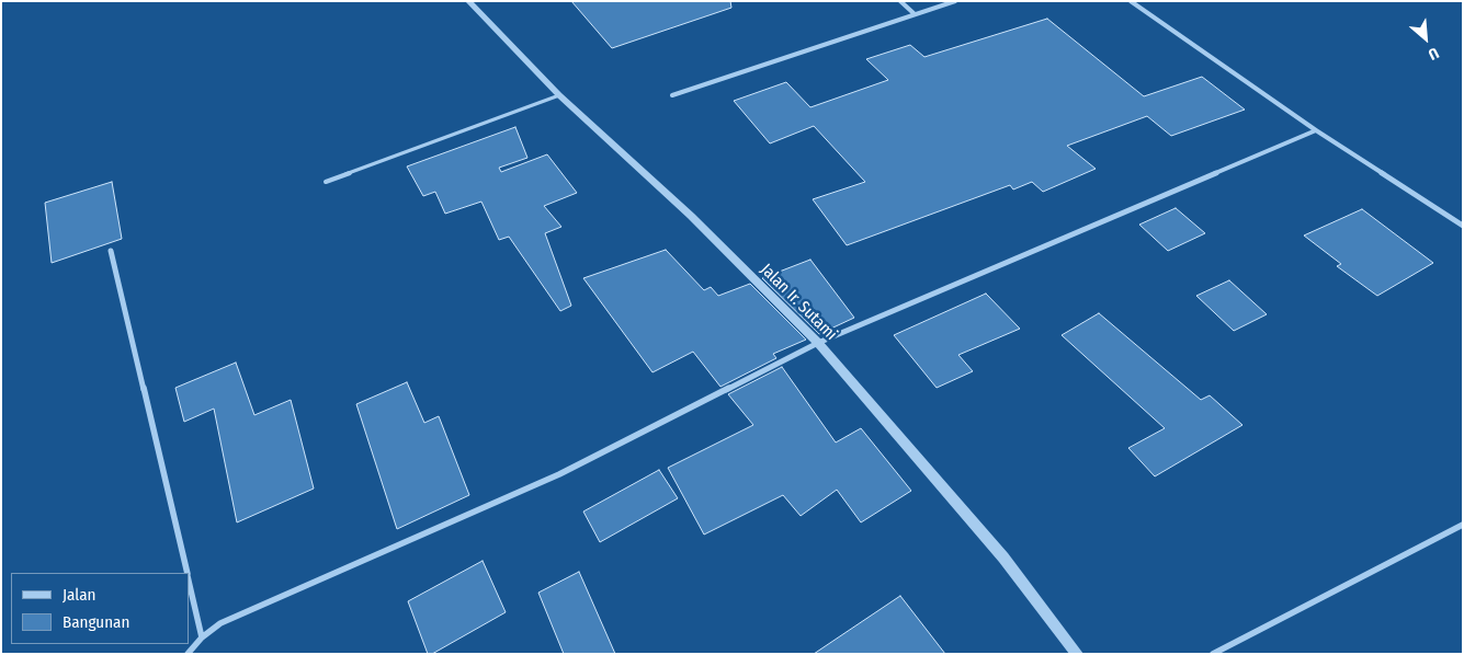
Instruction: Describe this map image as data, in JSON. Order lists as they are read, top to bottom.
{
  "streets": {
    "street": ["Jalan Ir. Sutami"]
  },
  "legend": ["Jalan", "Bangunan"],
  "north": "bottom right"
}
